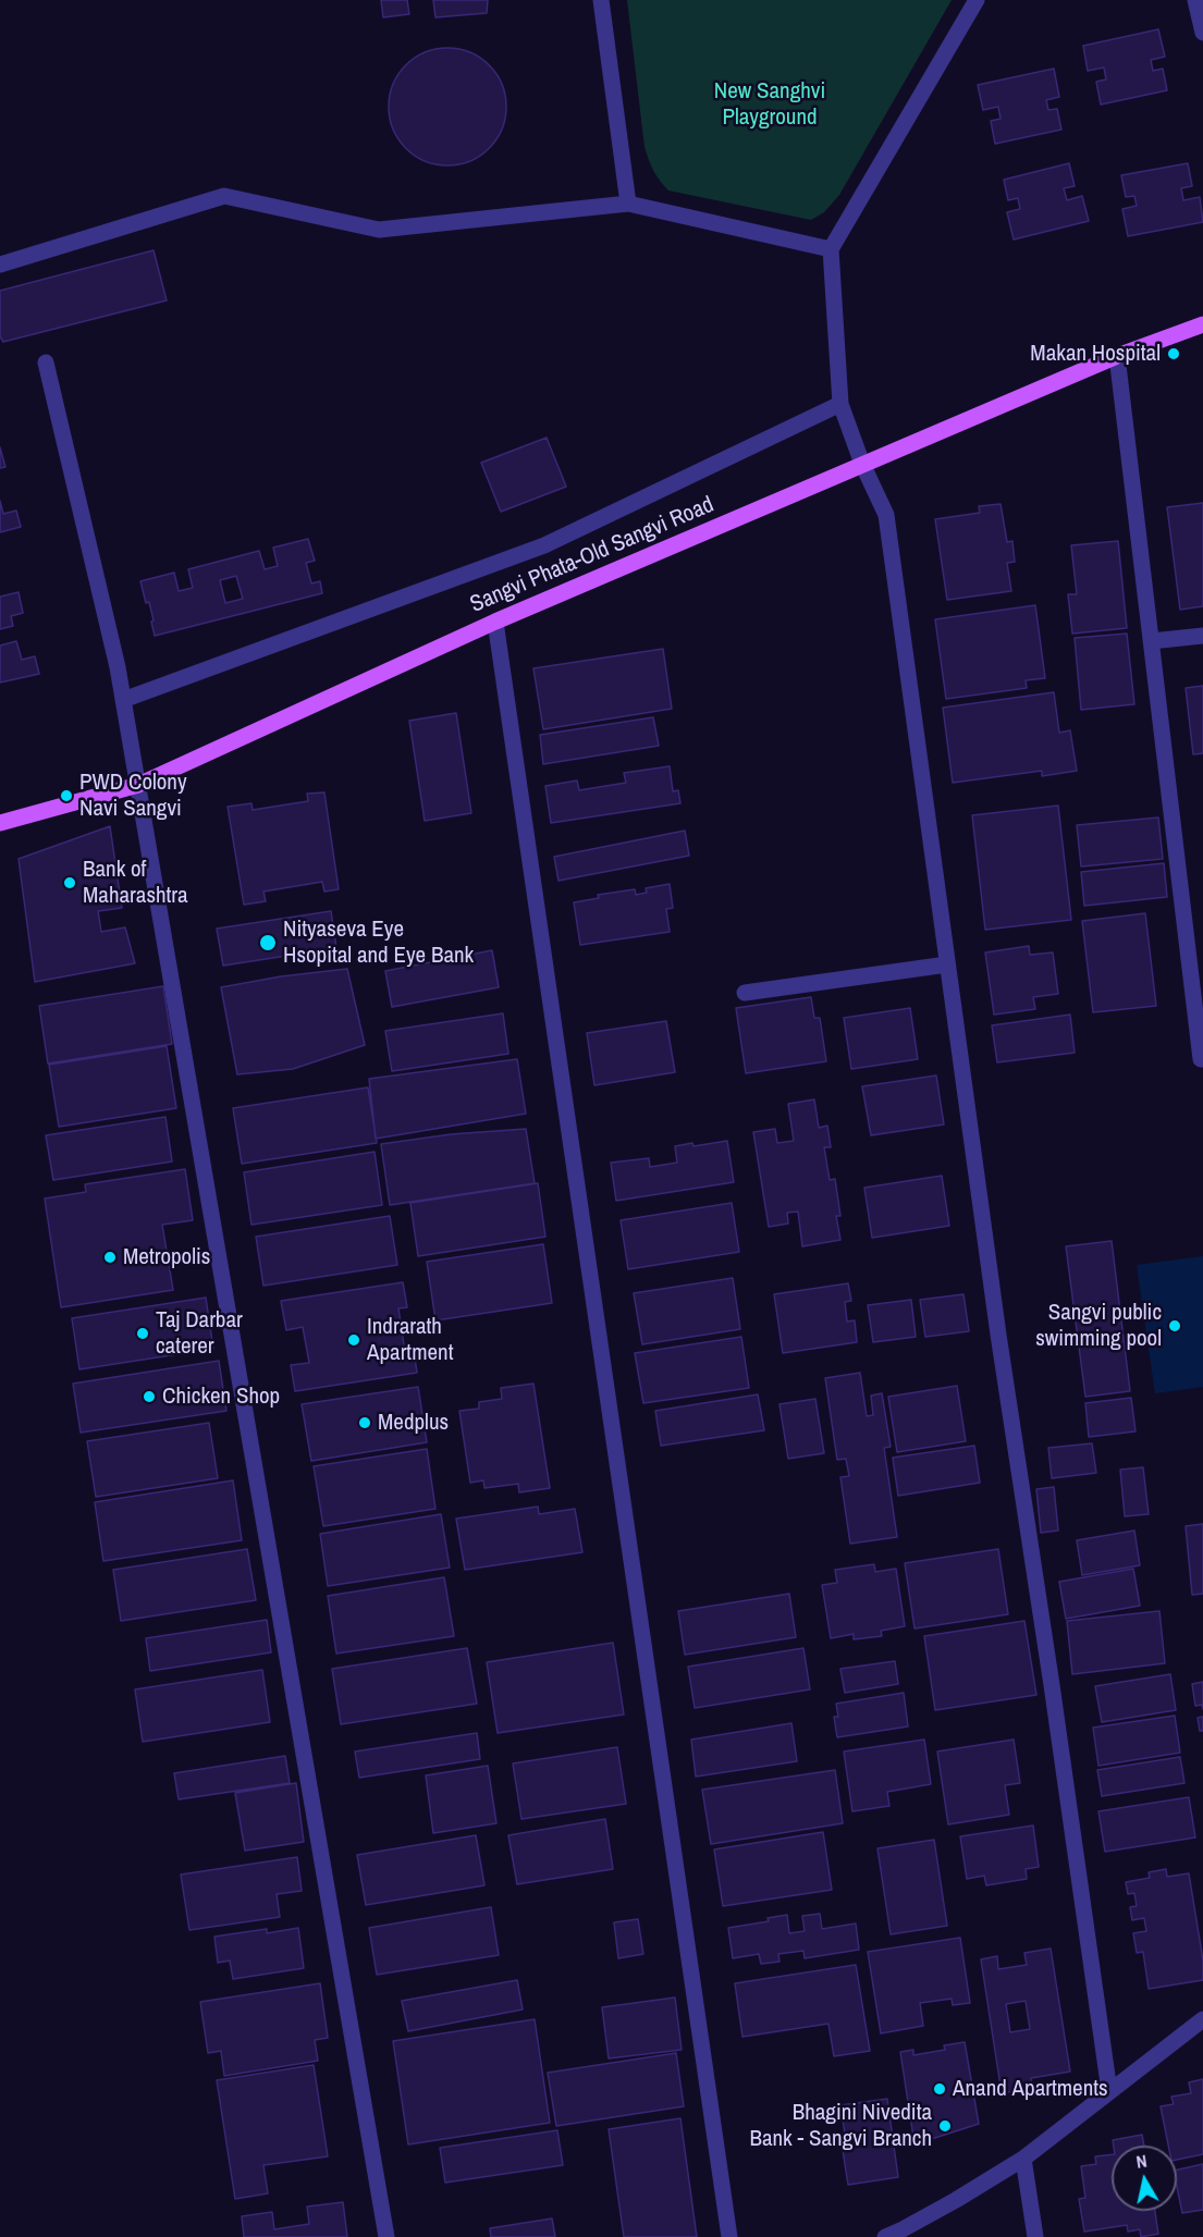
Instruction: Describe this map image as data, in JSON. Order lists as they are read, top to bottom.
{
  "streets": {
    "main road": ["Sangvi Phata-Old Sangvi Road"]
  },
  "parks": ["New Sanghvi Playground"],
  "places": [
    "Makan Hospital",
    "PWD Colony Navi Sangvi",
    "Bank of Maharashtra",
    "Nityaseva Eye Hsopital and Eye Bank",
    "Metropolis",
    "Sangvi public swimming pool",
    "Taj Darbar caterer",
    "Indrarath Apartment",
    "Chicken Shop",
    "Medplus",
    "Anand Apartments",
    "Bhagini Nivedita Bank - Sangvi Branch"
  ],
  "north": "top"
}
